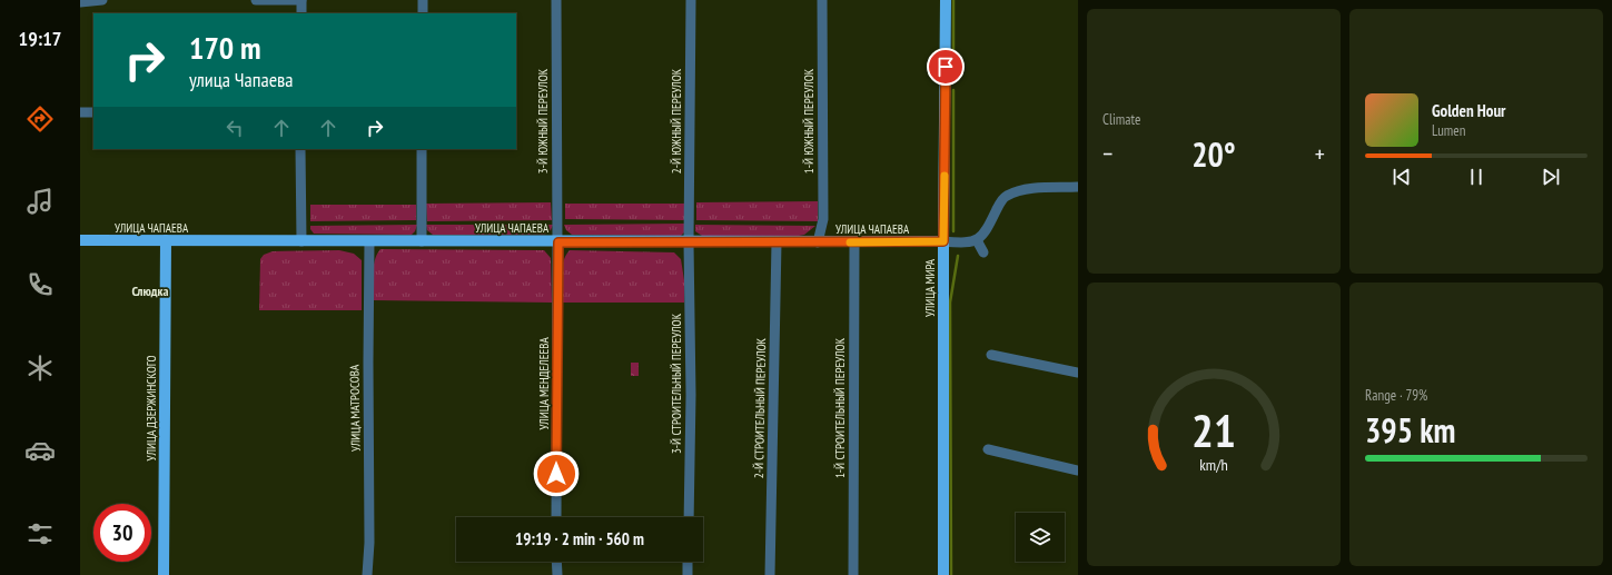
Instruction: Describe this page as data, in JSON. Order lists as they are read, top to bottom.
{
  "streets": {
    "main road": ["УЛИЦА ЧАПАЕВА", "УЛИЦА МИРА", "УЛИЦА ДЗЕРЖИНСКОГО"],
    "street": [
      "3-Й ЮЖНЫЙ ПЕРЕУЛОК",
      "2-Й ЮЖНЫЙ ПЕРЕУЛОК",
      "1-Й ЮЖНЫЙ ПЕРЕУЛОК",
      "УЛИЦА МЕНДЕЛЕЕВА",
      "3-Й СТРОИТЕЛЬНЫЙ ПЕРЕУЛОК",
      "УЛИЦА МАТРОСОВА",
      "2-Й СТРОИТЕЛЬНЫЙ ПЕРЕУЛОК",
      "1-Й СТРОИТЕЛЬНЫЙ ПЕРЕУЛОК"
    ]
  },
  "crossings": [
    ["3-Й ЮЖНЫЙ ПЕРЕУЛОК", "УЛИЦА ЧАПАЕВА"],
    ["3-Й ЮЖНЫЙ ПЕРЕУЛОК", "УЛИЦА МЕНДЕЛЕЕВА"],
    ["2-Й ЮЖНЫЙ ПЕРЕУЛОК", "УЛИЦА ЧАПАЕВА"],
    ["2-Й ЮЖНЫЙ ПЕРЕУЛОК", "3-Й СТРОИТЕЛЬНЫЙ ПЕРЕУЛОК"],
    ["1-Й ЮЖНЫЙ ПЕРЕУЛОК", "УЛИЦА ЧАПАЕВА"],
    ["УЛИЦА ЧАПАЕВА", "УЛИЦА МИРА"],
    ["УЛИЦА ЧАПАЕВА", "УЛИЦА МЕНДЕЛЕЕВА"],
    ["УЛИЦА ЧАПАЕВА", "3-Й СТРОИТЕЛЬНЫЙ ПЕРЕУЛОК"],
    ["УЛИЦА ЧАПАЕВА", "УЛИЦА ДЗЕРЖИНСКОГО"],
    ["УЛИЦА ЧАПАЕВА", "УЛИЦА МАТРОСОВА"],
    ["УЛИЦА ЧАПАЕВА", "2-Й СТРОИТЕЛЬНЫЙ ПЕРЕУЛОК"],
    ["УЛИЦА ЧАПАЕВА", "1-Й СТРОИТЕЛЬНЫЙ ПЕРЕУЛОК"]
  ],
  "districts": ["Слюдка"],
  "page": {
    "tabs": "19:17",
    "tile": [
      "Climate",
      ["Range · 79%", "395 km"]
    ],
    "turn": ["170 m", "улица Чапаева"],
    "song": ["Golden Hour", "Lumen"],
    "heat": ["−", "20°", "+"],
    "limit": "30",
    "trip": "19:19 · 2 min · 560 m",
    "gauge": ["21", "km/h"]
  }
}
